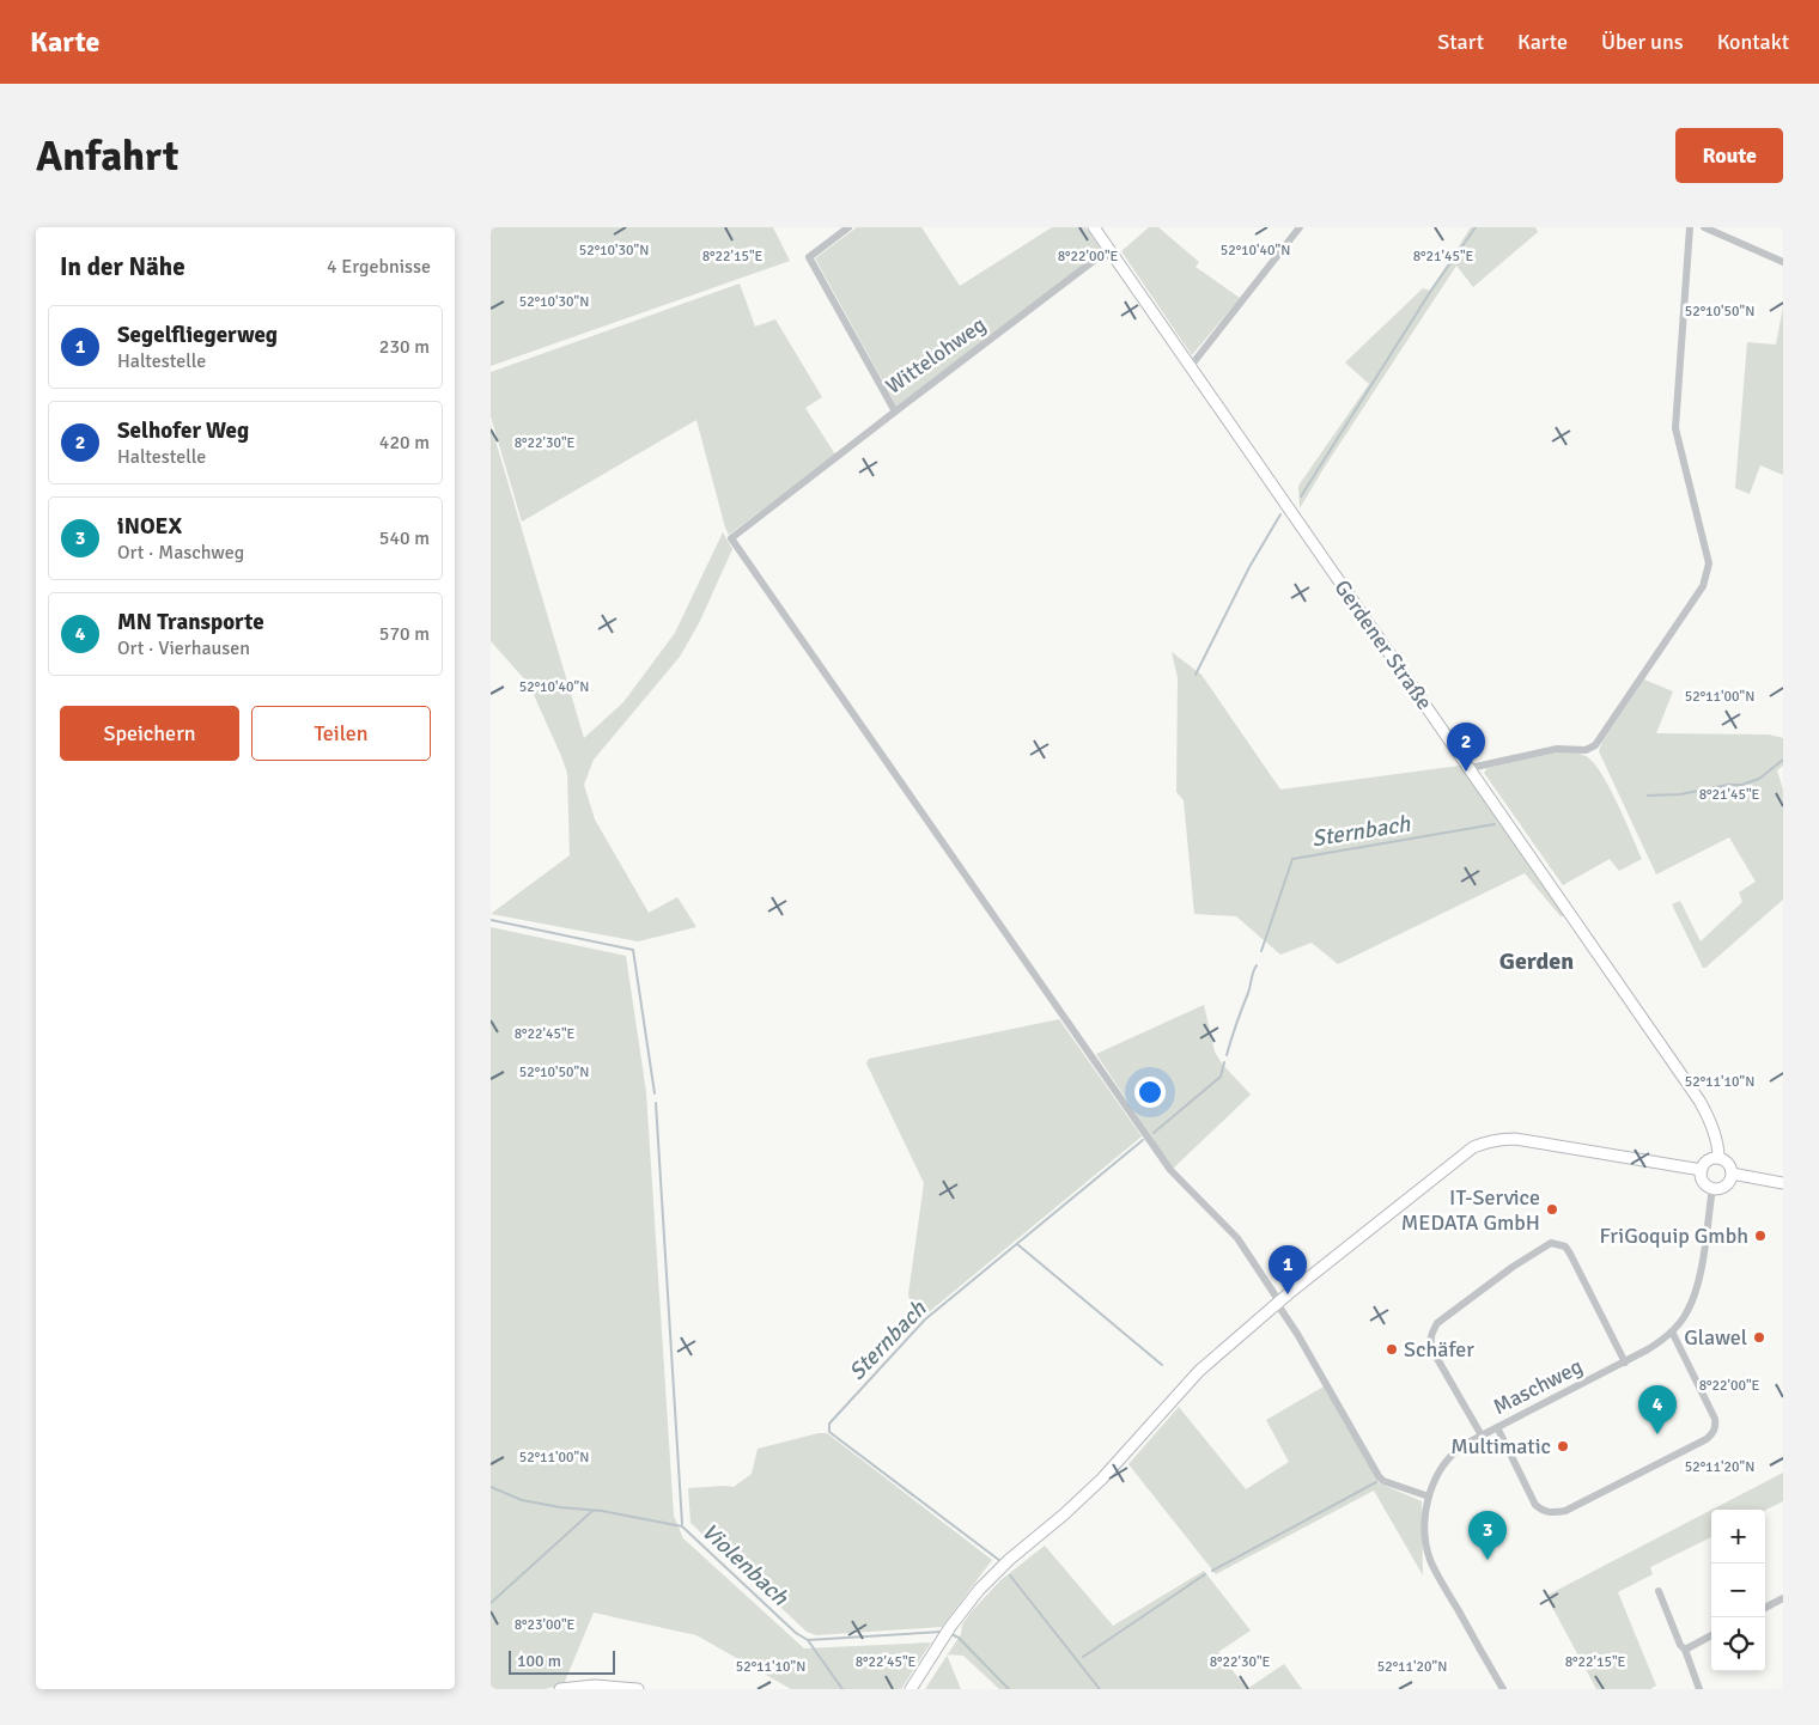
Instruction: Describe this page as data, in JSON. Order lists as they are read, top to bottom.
{
  "streets": {
    "main road": ["Gerdener Straße"],
    "street": ["Wittelohweg", "Maschweg"]
  },
  "crossings": [
    ["Wittelohweg", "Gerdener Straße"],
    ["Gerdener Straße", "Maschweg"]
  ],
  "districts": ["Gerden"],
  "water": ["Sternbach", "Violenbach"],
  "places": [
    "IT-Service MEDATA GmbH",
    "FriGoquip Gmbh",
    "Glawel",
    "Schäfer",
    "Multimatic"
  ],
  "scale_bar": "100 m",
  "page": {
    "header": "Karte",
    "nav": [
      "Start",
      "Karte",
      "Über uns",
      "Kontakt"
    ],
    "buttons": [
      "Route",
      ["Speichern", "Teilen"]
    ],
    "title": "Anfahrt",
    "heading": ["In der Nähe", "4 Ergebnisse"],
    "list": [
      {
        "mark": "1",
        "name": "Segelfliegerweg",
        "note": "Haltestelle",
        "value": "230 m"
      },
      {
        "mark": "2",
        "name": "Selhofer Weg",
        "note": "Haltestelle",
        "value": "420 m"
      },
      {
        "mark": "3",
        "name": "iNOEX",
        "note": "Ort · Maschweg",
        "value": "540 m"
      },
      {
        "mark": "4",
        "name": "MN Transporte",
        "note": "Ort · Vierhausen",
        "value": "570 m"
      }
    ],
    "pins": [
      "2",
      "1",
      "4",
      "3"
    ],
    "map_buttons": ["+", "−"],
    "scale": "100 m"
  },
  "coordinates": [
    "52°10'30\"N",
    "52°10'40\"N",
    "8°22'15\"E",
    "8°22'00\"E",
    "8°21'45\"E",
    "52°10'50\"N",
    "8°22'30\"E",
    "52°11'00\"N",
    "8°22'45\"E",
    "52°11'10\"N",
    "52°11'20\"N",
    "8°23'00\"E"
  ]
}
